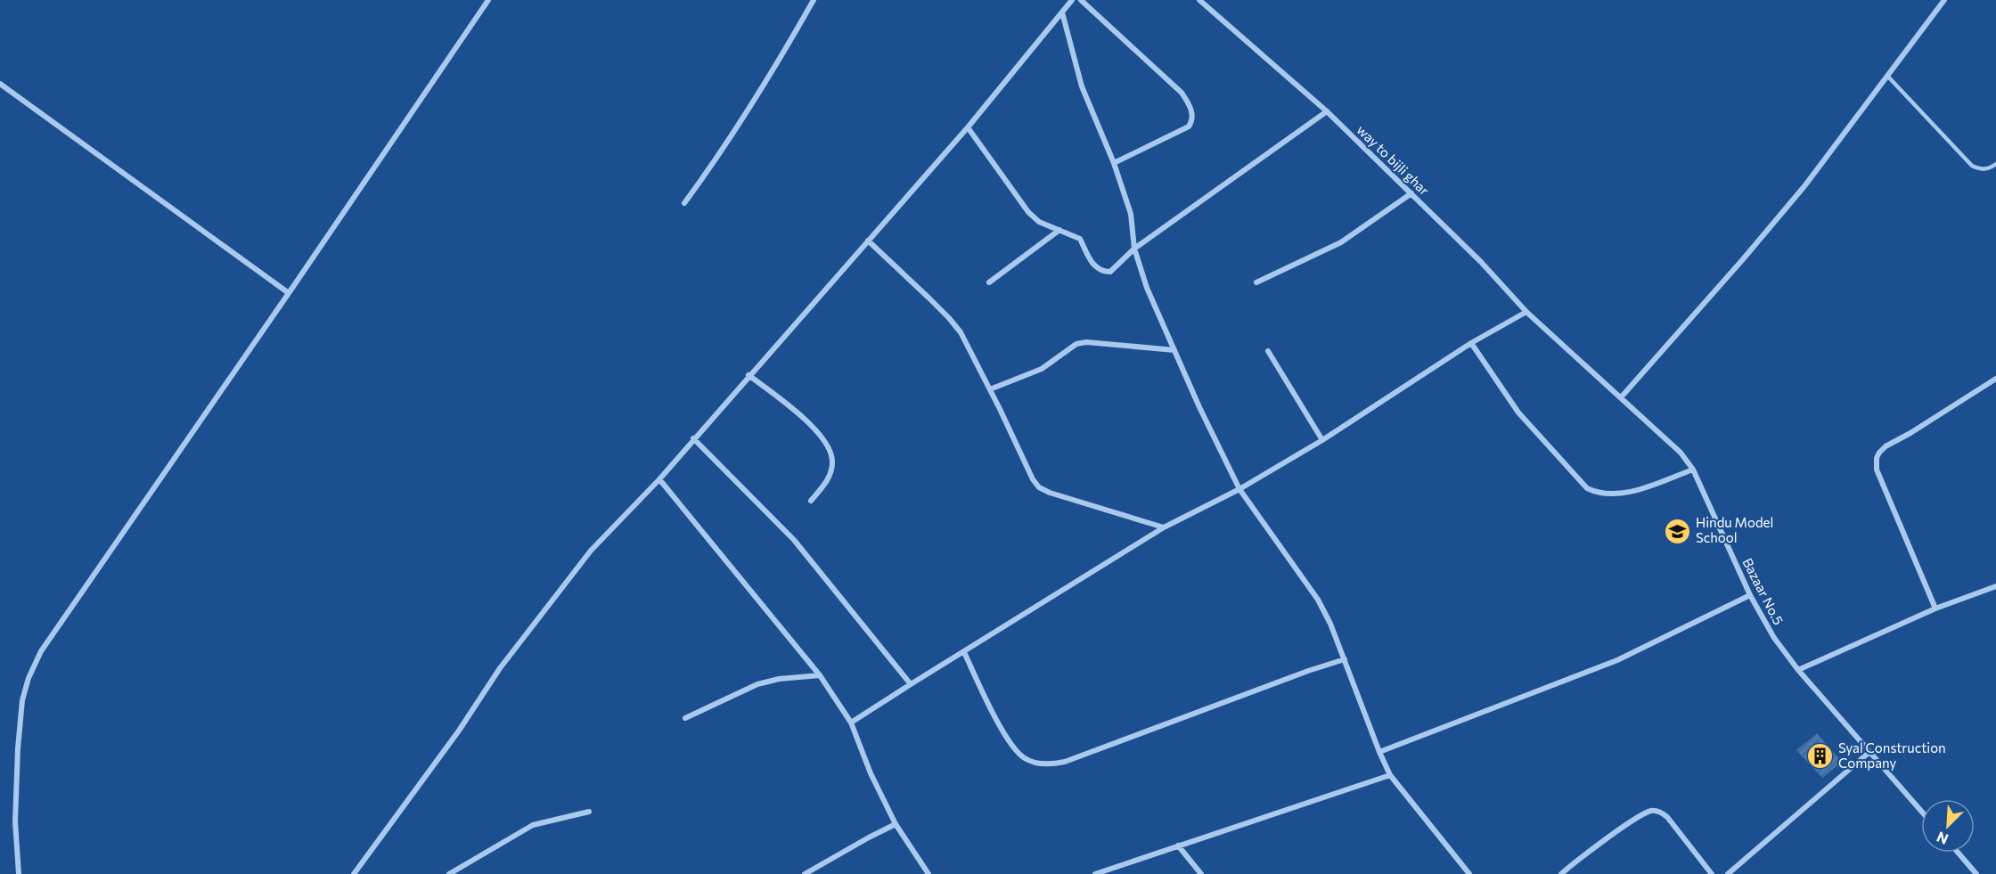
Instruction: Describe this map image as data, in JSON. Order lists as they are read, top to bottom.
{
  "streets": {
    "street": ["way to bijli ghar", "Bazaar No.5"]
  },
  "crossings": [
    ["way to bijli ghar", "Bazaar No.5"]
  ],
  "places": {
    "school or university": ["Hindu Model School"],
    "building": ["Syal Construction Company"]
  },
  "north": "bottom left"
}
